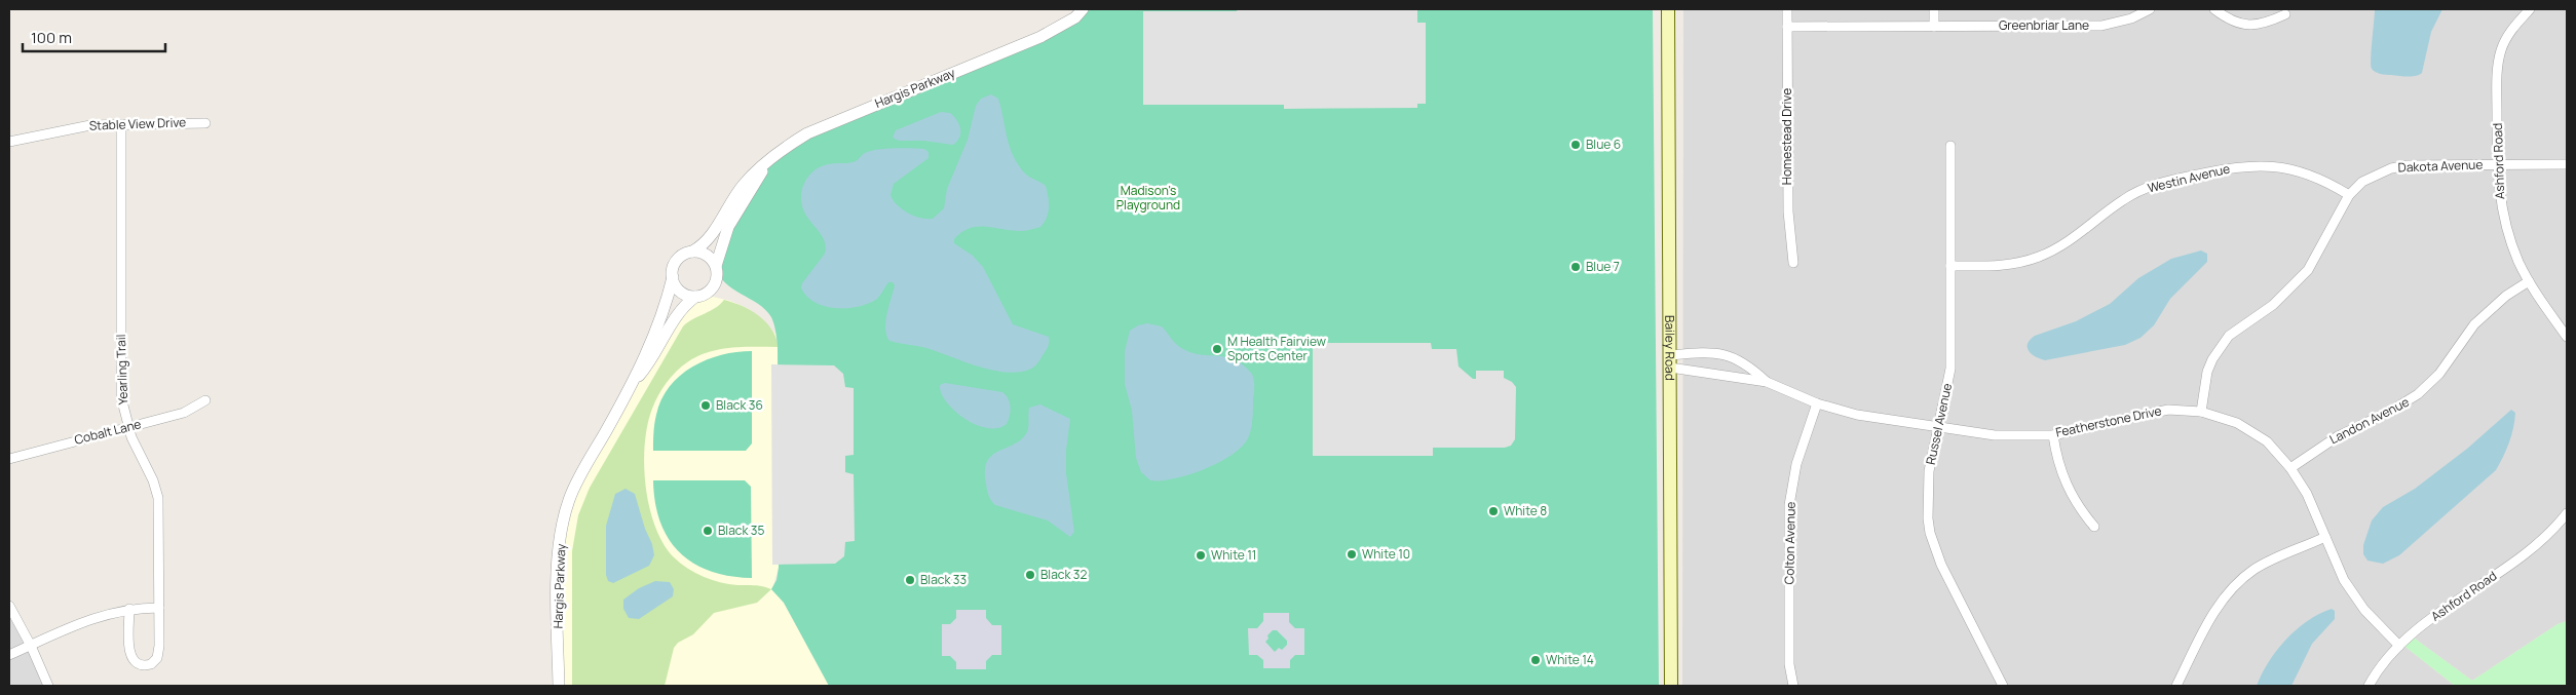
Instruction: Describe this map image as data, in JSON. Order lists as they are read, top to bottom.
{
  "streets": {
    "main road": ["Bailey Road"],
    "street": [
      "Greenbriar Lane",
      "Hargis Parkway",
      "Stable View Drive",
      "Homestead Drive",
      "Ashford Road",
      "Dakota Avenue",
      "Westin Avenue",
      "Yearling Trail",
      "Landon Avenue",
      "Featherstone Drive",
      "Russel Avenue",
      "Cobalt Lane",
      "Colton Avenue"
    ]
  },
  "crossings": [
    ["Greenbriar Lane", "Homestead Drive"],
    ["Stable View Drive", "Yearling Trail"],
    ["Ashford Road", "Dakota Avenue"],
    ["Ashford Road", "Landon Avenue"],
    ["Ashford Road", "Featherstone Drive"],
    ["Dakota Avenue", "Westin Avenue"],
    ["Dakota Avenue", "Featherstone Drive"],
    ["Westin Avenue", "Russel Avenue"],
    ["Bailey Road", "Featherstone Drive"],
    ["Yearling Trail", "Cobalt Lane"],
    ["Landon Avenue", "Featherstone Drive"],
    ["Featherstone Drive", "Russel Avenue"],
    ["Featherstone Drive", "Colton Avenue"]
  ],
  "parks": ["Madison's Playground"],
  "places": [
    "Blue 6",
    "Blue 7",
    "M Health Fairview Sports Center",
    "Black 36",
    "White 8",
    "Black 35",
    "White 10",
    "White 11",
    "Black 32",
    "Black 33",
    "White 14"
  ],
  "scale_bar": "100 m"
}
